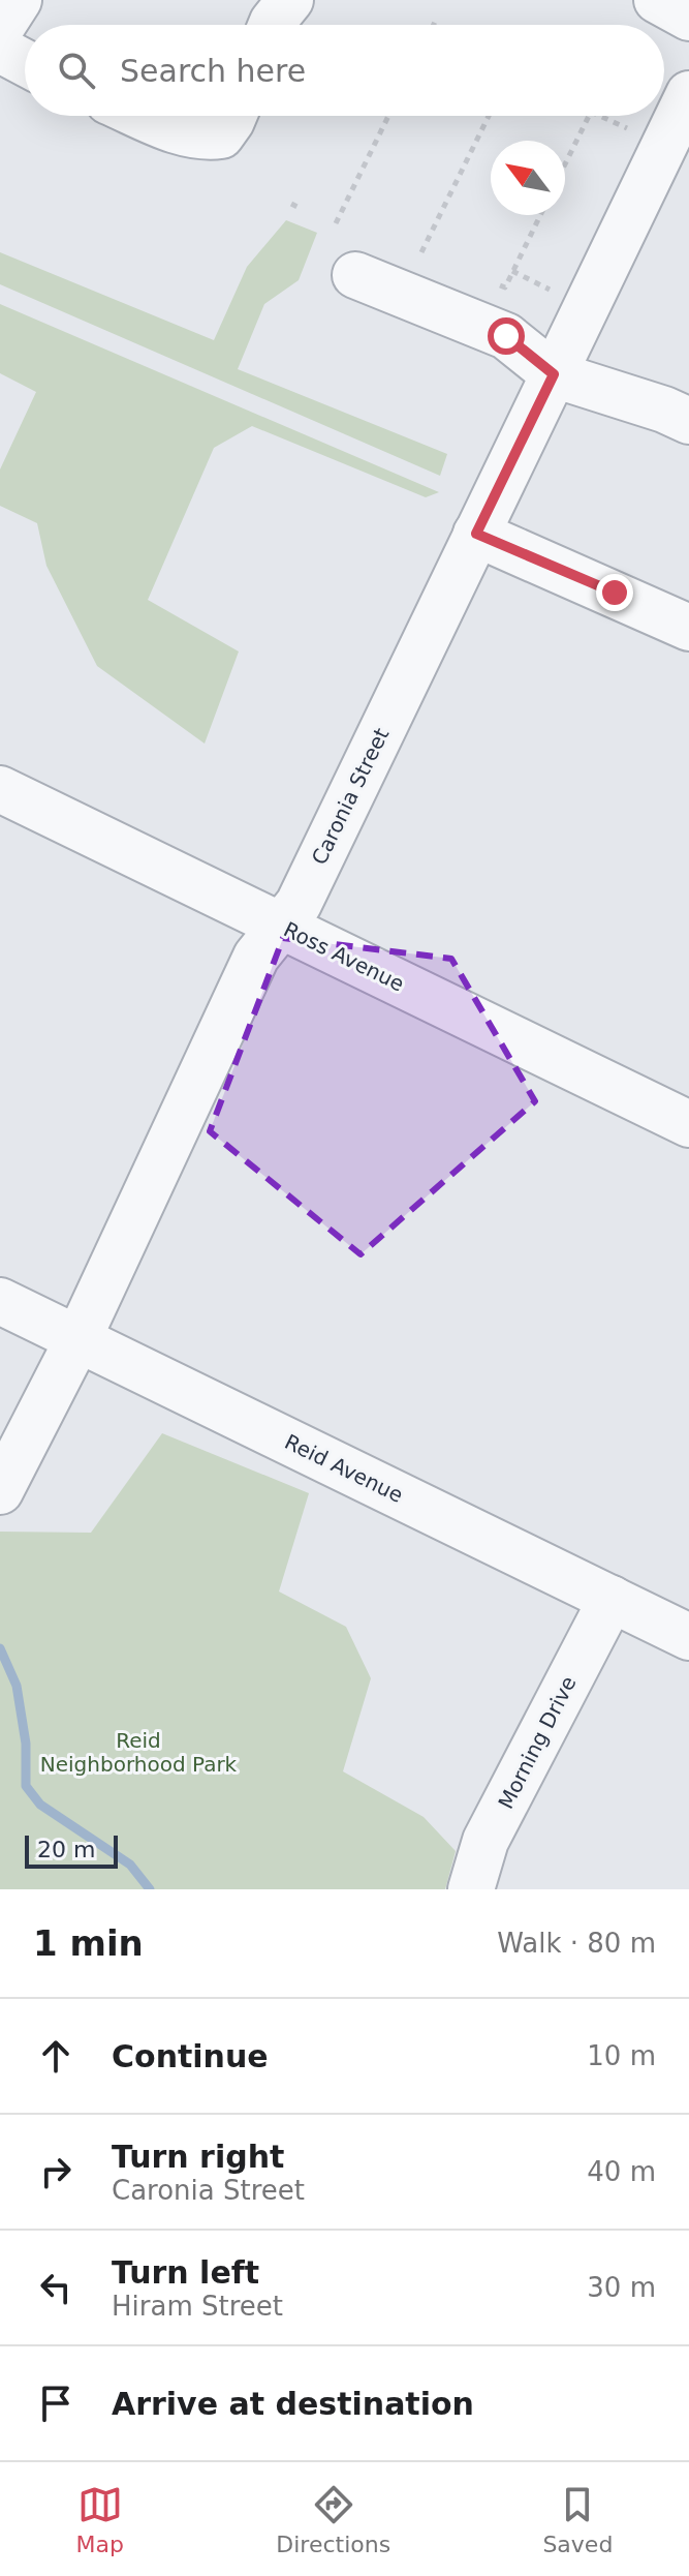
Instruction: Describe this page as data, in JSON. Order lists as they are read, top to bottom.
{
  "streets": {
    "street": [
      "Caronia Street",
      "Ross Avenue",
      "Reid Avenue",
      "Morning Drive"
    ]
  },
  "crossings": [
    ["Caronia Street", "Ross Avenue"],
    ["Caronia Street", "Reid Avenue"],
    ["Reid Avenue", "Morning Drive"]
  ],
  "parks": ["Reid Neighborhood Park"],
  "scale_bar": "20 m",
  "north": "top left",
  "page": {
    "search": "Search here",
    "scale": "20 m",
    "heading": ["1 min", "Walk · 80 m"],
    "list": [
      ["Continue", "10 m"],
      ["Turn right", "Caronia Street", "40 m"],
      ["Turn left", "Hiram Street", "30 m"],
      "Arrive at destination"
    ],
    "nav": ["Map", "Directions", "Saved"]
  }
}
